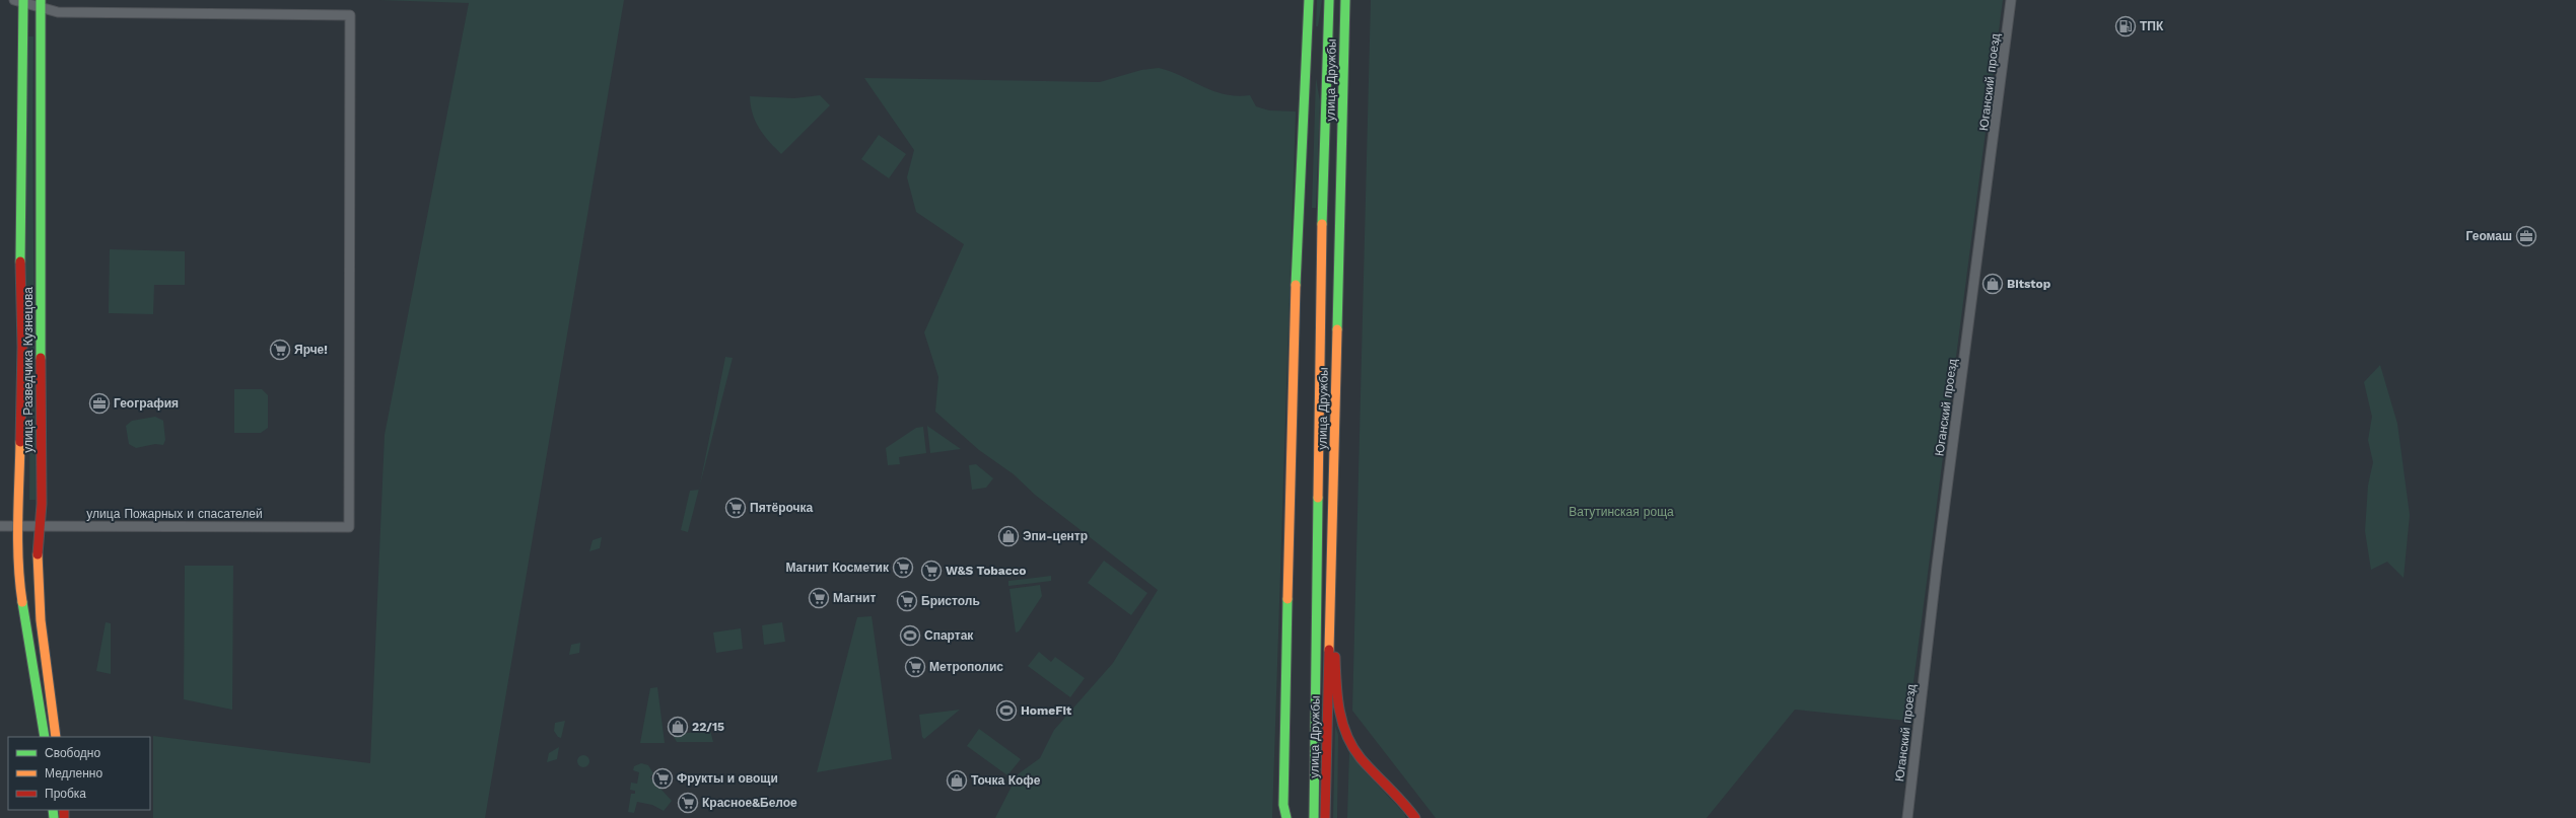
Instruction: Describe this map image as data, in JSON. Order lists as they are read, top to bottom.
{
  "streets": {
    "main road": ["улица Дружбы", "улица Разведчика Кузнецова"],
    "street": ["Юганский проезд", "улица Пожарных и спасателей"]
  },
  "crossings": [
    ["улица Разведчика Кузнецова", "улица Пожарных и спасателей"]
  ],
  "parks": ["Ватутинская роща"],
  "places": {
    "fuel station": ["ТПК"],
    "office": ["Геомаш", "География"],
    "shop": [
      "Bitstop",
      "Эпи-центр",
      "22/15",
      "Точка Кофе"
    ],
    "supermarket": [
      "Ярче!",
      "Пятёрочка",
      "Магнит Косметик",
      "W&S Tobacco",
      "Магнит",
      "Бристоль",
      "Метрополис",
      "Фрукты и овощи",
      "Красное&Белое"
    ],
    "sports": ["Спартак", "HomeFit"]
  },
  "legend": ["Свободно", "Медленно", "Пробка"]
}
